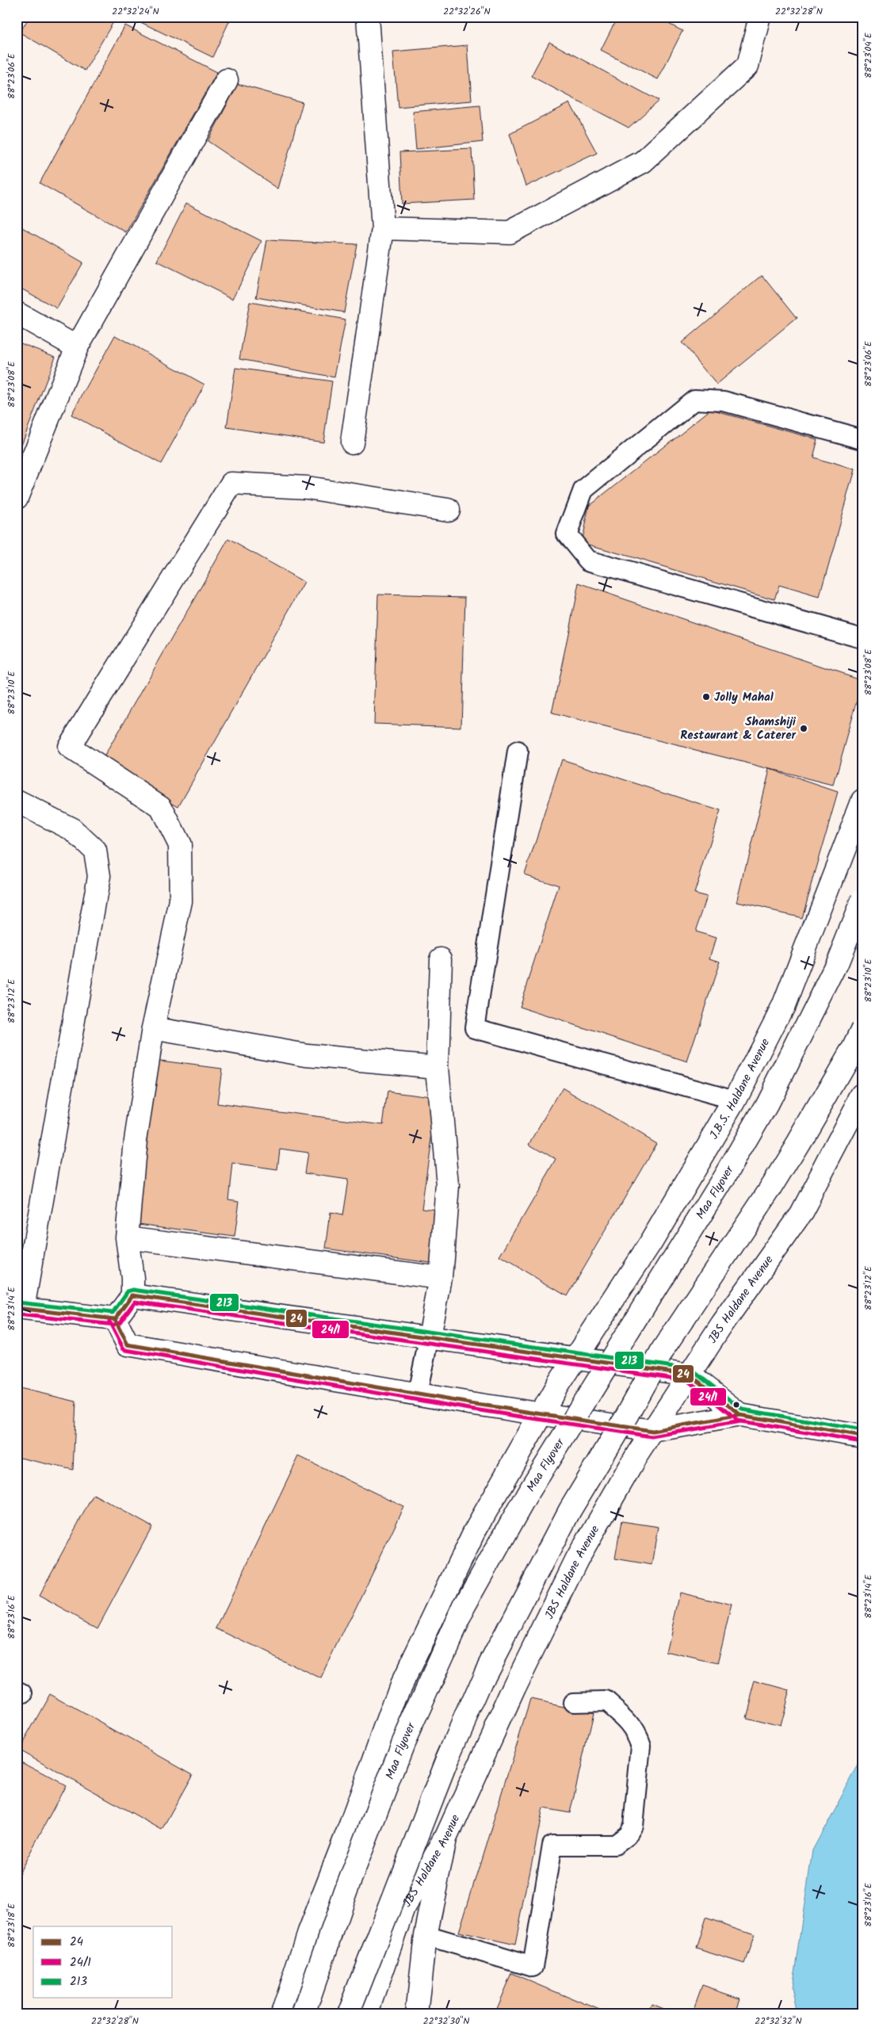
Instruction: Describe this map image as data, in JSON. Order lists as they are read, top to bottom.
{
  "streets": {
    "main road": ["J.B.S. Haldane Avenue", "Maa Flyover", "JBS Haldane Avenue"]
  },
  "places": ["Jolly Mahal", "Shamshiji Restaurant & Caterer"],
  "lines": ["transit line 213", "transit line 24", "transit line 24/1"],
  "legend": ["24", "24/1", "213"],
  "coordinates": [
    "22°32'24\"N",
    "22°32'26\"N",
    "22°32'28\"N",
    "88°23'04\"E",
    "88°23'06\"E",
    "88°23'08\"E",
    "88°23'10\"E",
    "88°23'12\"E",
    "88°23'14\"E",
    "88°23'16\"E",
    "88°23'18\"E",
    "22°32'30\"N",
    "22°32'32\"N"
  ]
}
